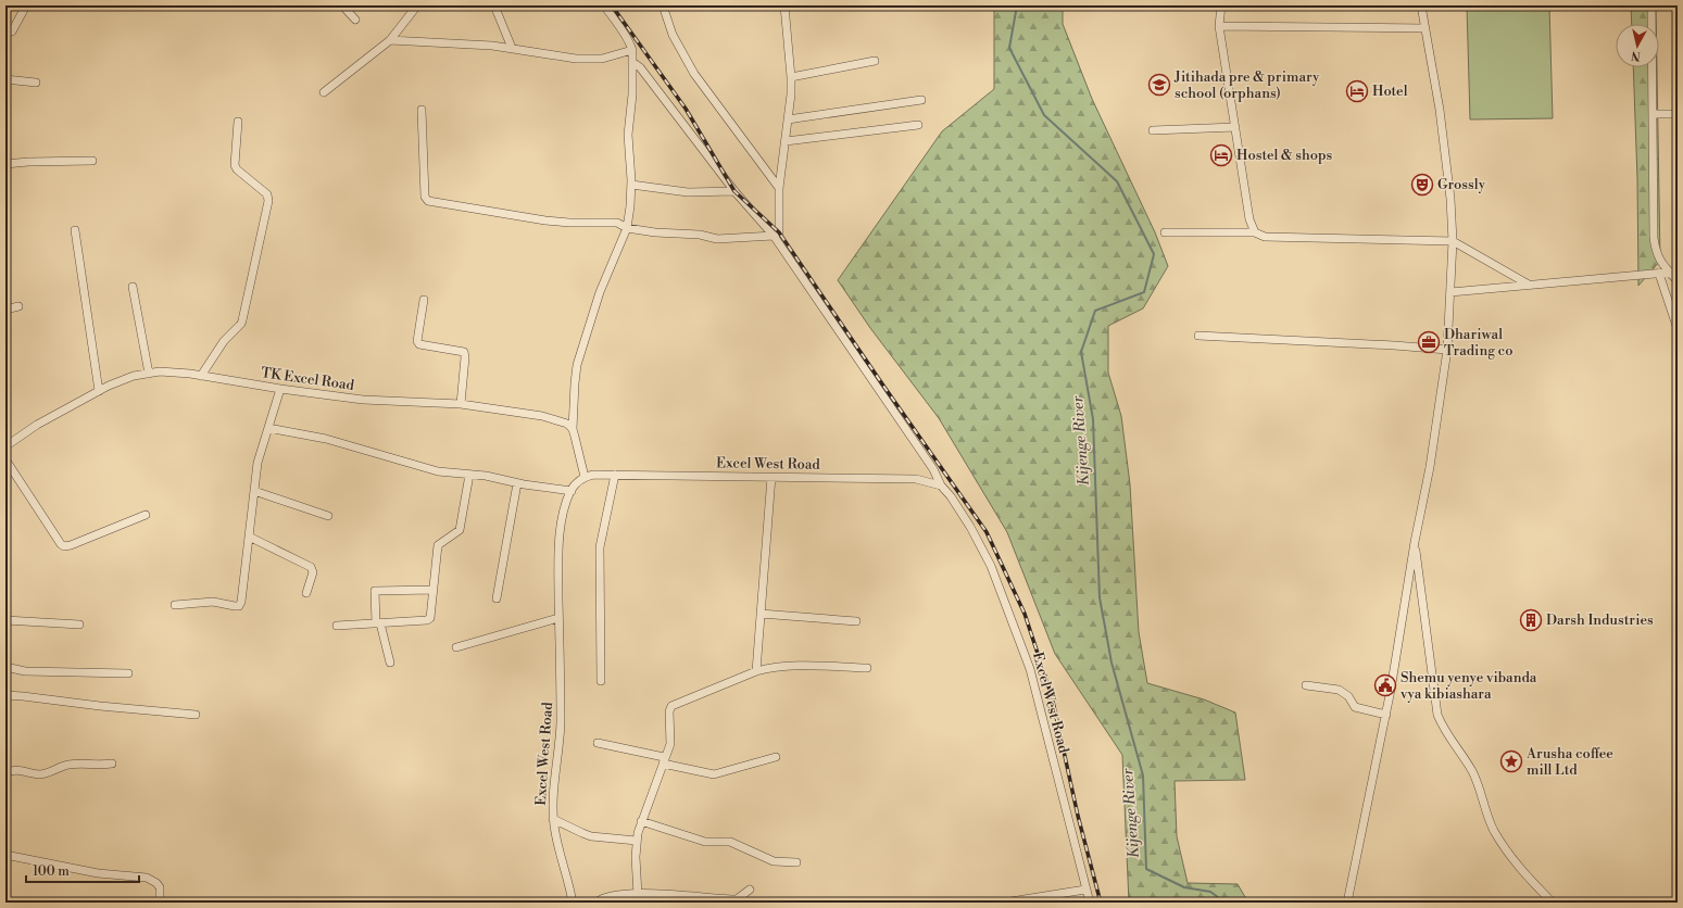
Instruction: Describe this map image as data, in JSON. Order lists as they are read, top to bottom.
{
  "streets": {
    "street": ["TK Excel Road", "Excel West Road"]
  },
  "water": ["Kijenge River"],
  "places": {
    "school or university": ["Jitihada pre & primary school (orphans)"],
    "hotel": ["Hotel", "Hostel & shops"],
    "theatre": ["Grossly"],
    "office": ["Dhariwal Trading co"],
    "building": ["Darsh Industries"],
    "public building": ["Shemu yenye vibanda vya kibiashara"],
    "place": ["Arusha coffee mill Ltd"]
  },
  "scale_bar": "100 m",
  "north": "bottom"
}
